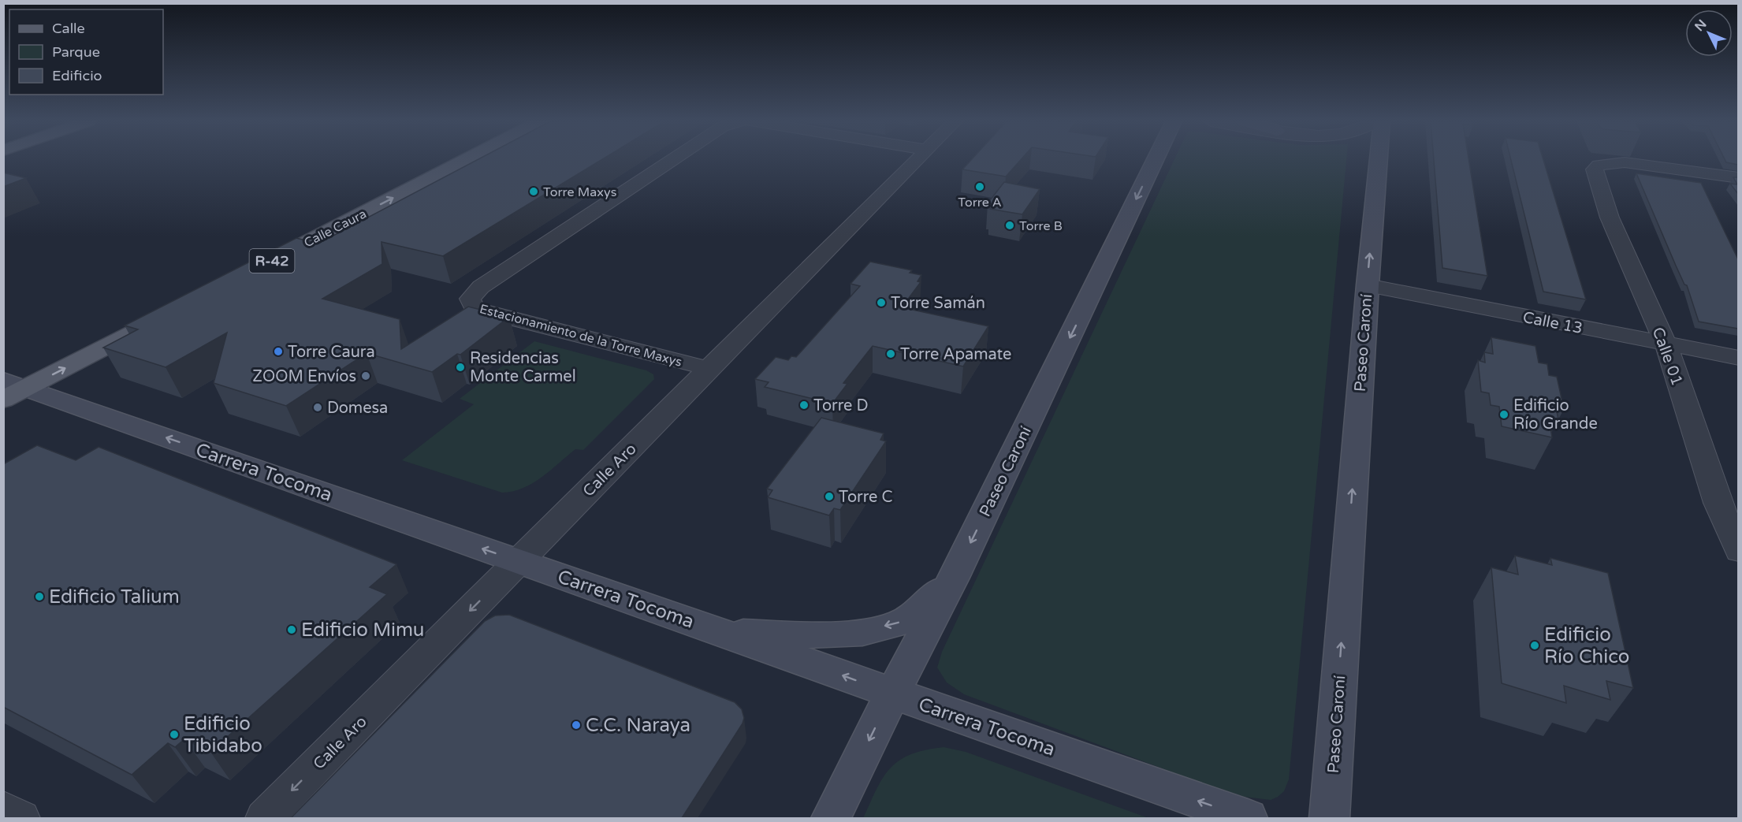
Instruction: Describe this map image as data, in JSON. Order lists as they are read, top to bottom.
{
  "streets": {
    "main road": ["Calle Caura", "R-42"],
    "street": [
      "Calle 13",
      "Estacionamiento de la Torre Maxys",
      "Paseo Caroní",
      "Calle 01",
      "Calle Aro",
      "Carrera Tocoma"
    ]
  },
  "crossings": [
    ["Calle 13", "Paseo Caroní"],
    ["Calle 13", "Calle 01"],
    ["Estacionamiento de la Torre Maxys", "Calle Aro"],
    ["Paseo Caroní", "Carrera Tocoma"],
    ["Calle Aro", "Carrera Tocoma"]
  ],
  "one_way": ["Calle Caura", "Calle Aro", "Carrera Tocoma"],
  "places": [
    "Torre A",
    "Torre Maxys",
    "Torre B",
    "Torre Samán",
    "Torre Caura",
    "Torre Apamate",
    "Residencias Monte Carmel",
    "ZOOM Envíos",
    "Torre D",
    "Domesa",
    "Edificio Río Grande",
    "Torre C",
    "Edificio Talium",
    "Edificio Mimu",
    "Edificio Río Chico",
    "C.C. Naraya",
    "Edificio Tibidabo"
  ],
  "legend": ["Calle", "Parque", "Edificio"],
  "north": "top left"
}
